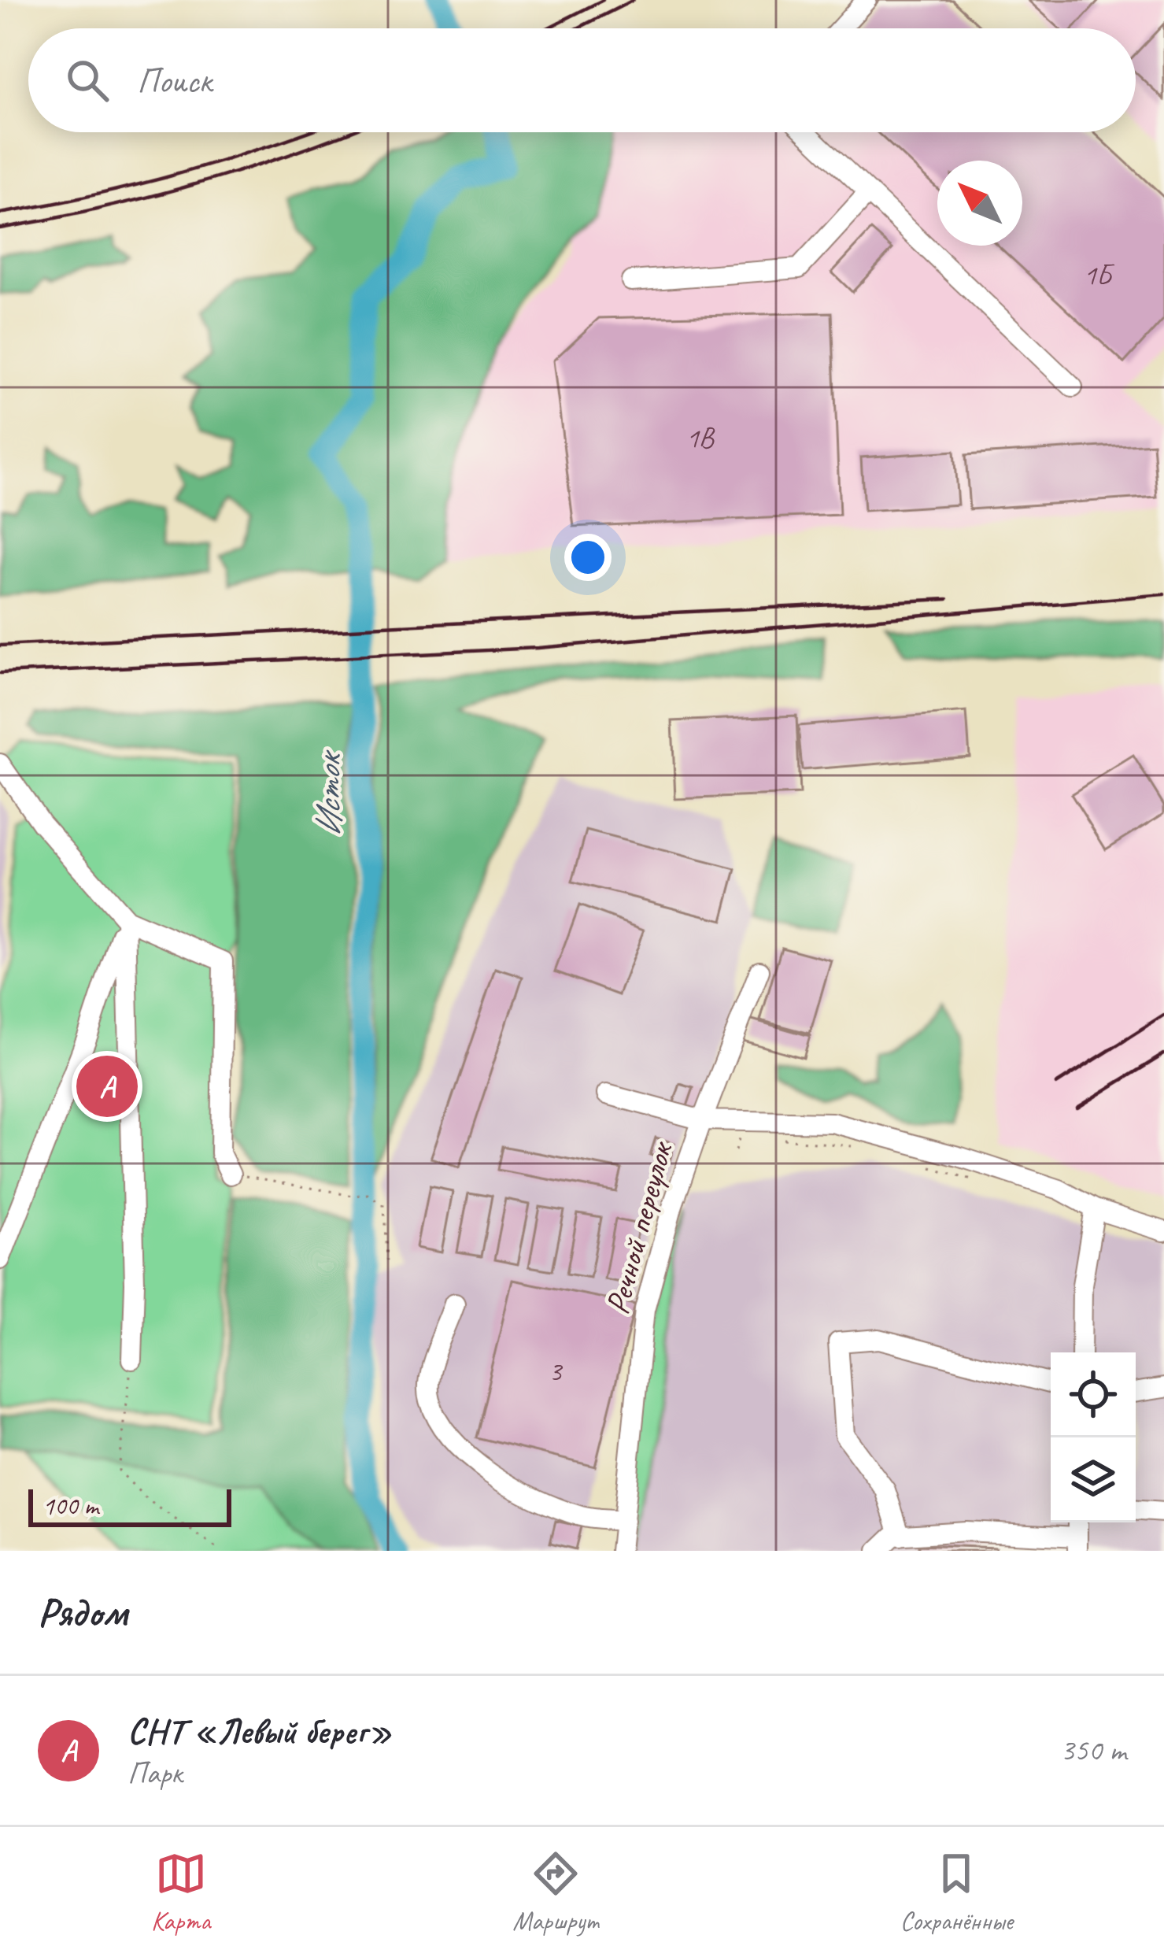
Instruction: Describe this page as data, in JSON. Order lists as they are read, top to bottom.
{
  "streets": {
    "street": ["Речной переулок"]
  },
  "water": ["Исток"],
  "house_numbers": ["1Б", "1В", "3"],
  "scale_bar": "100 m",
  "north": "top left",
  "page": {
    "search": "Поиск",
    "pins": "A",
    "scale": "100 m",
    "heading": "Рядом",
    "list": [
      {
        "mark": "A",
        "name": "СНТ «Левый берег»",
        "note": "Парк",
        "value": "350 m"
      }
    ],
    "nav": ["Карта", "Маршрут", "Сохранённые"]
  }
}
